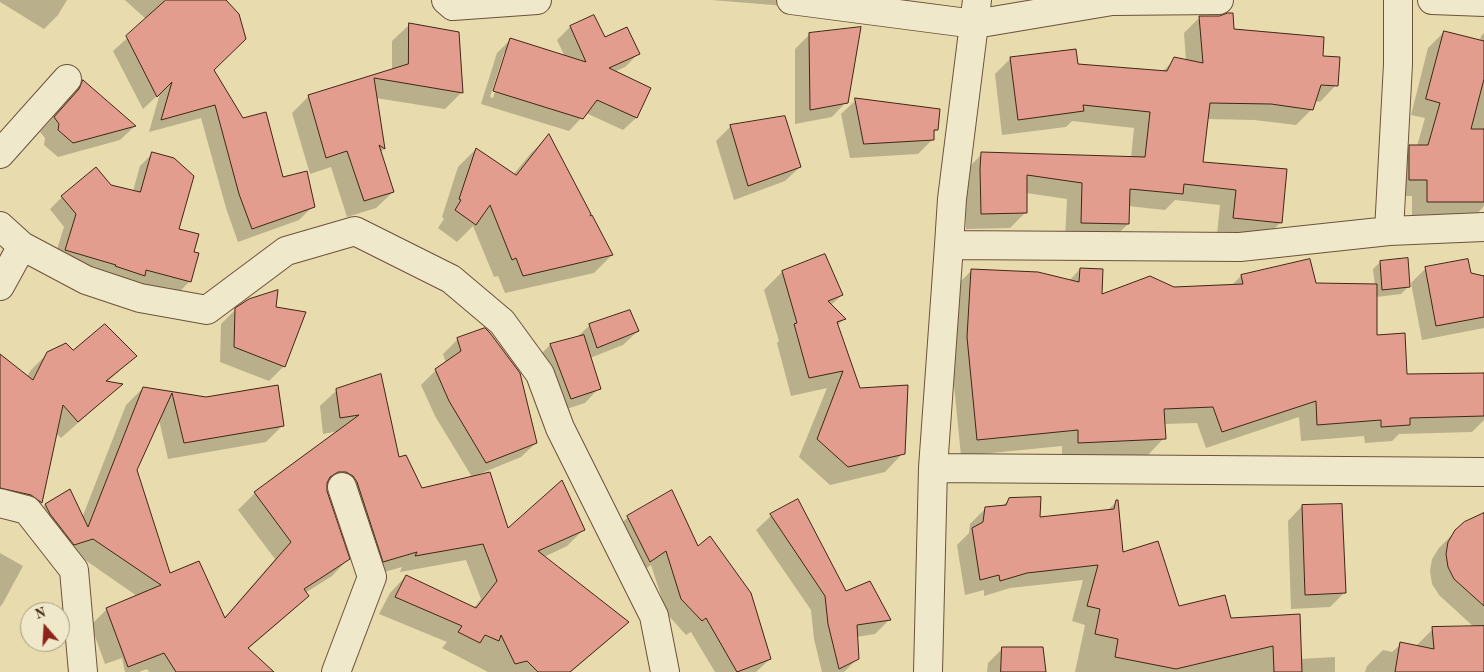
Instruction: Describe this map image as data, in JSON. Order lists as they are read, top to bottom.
{
  "north": "top"
}
